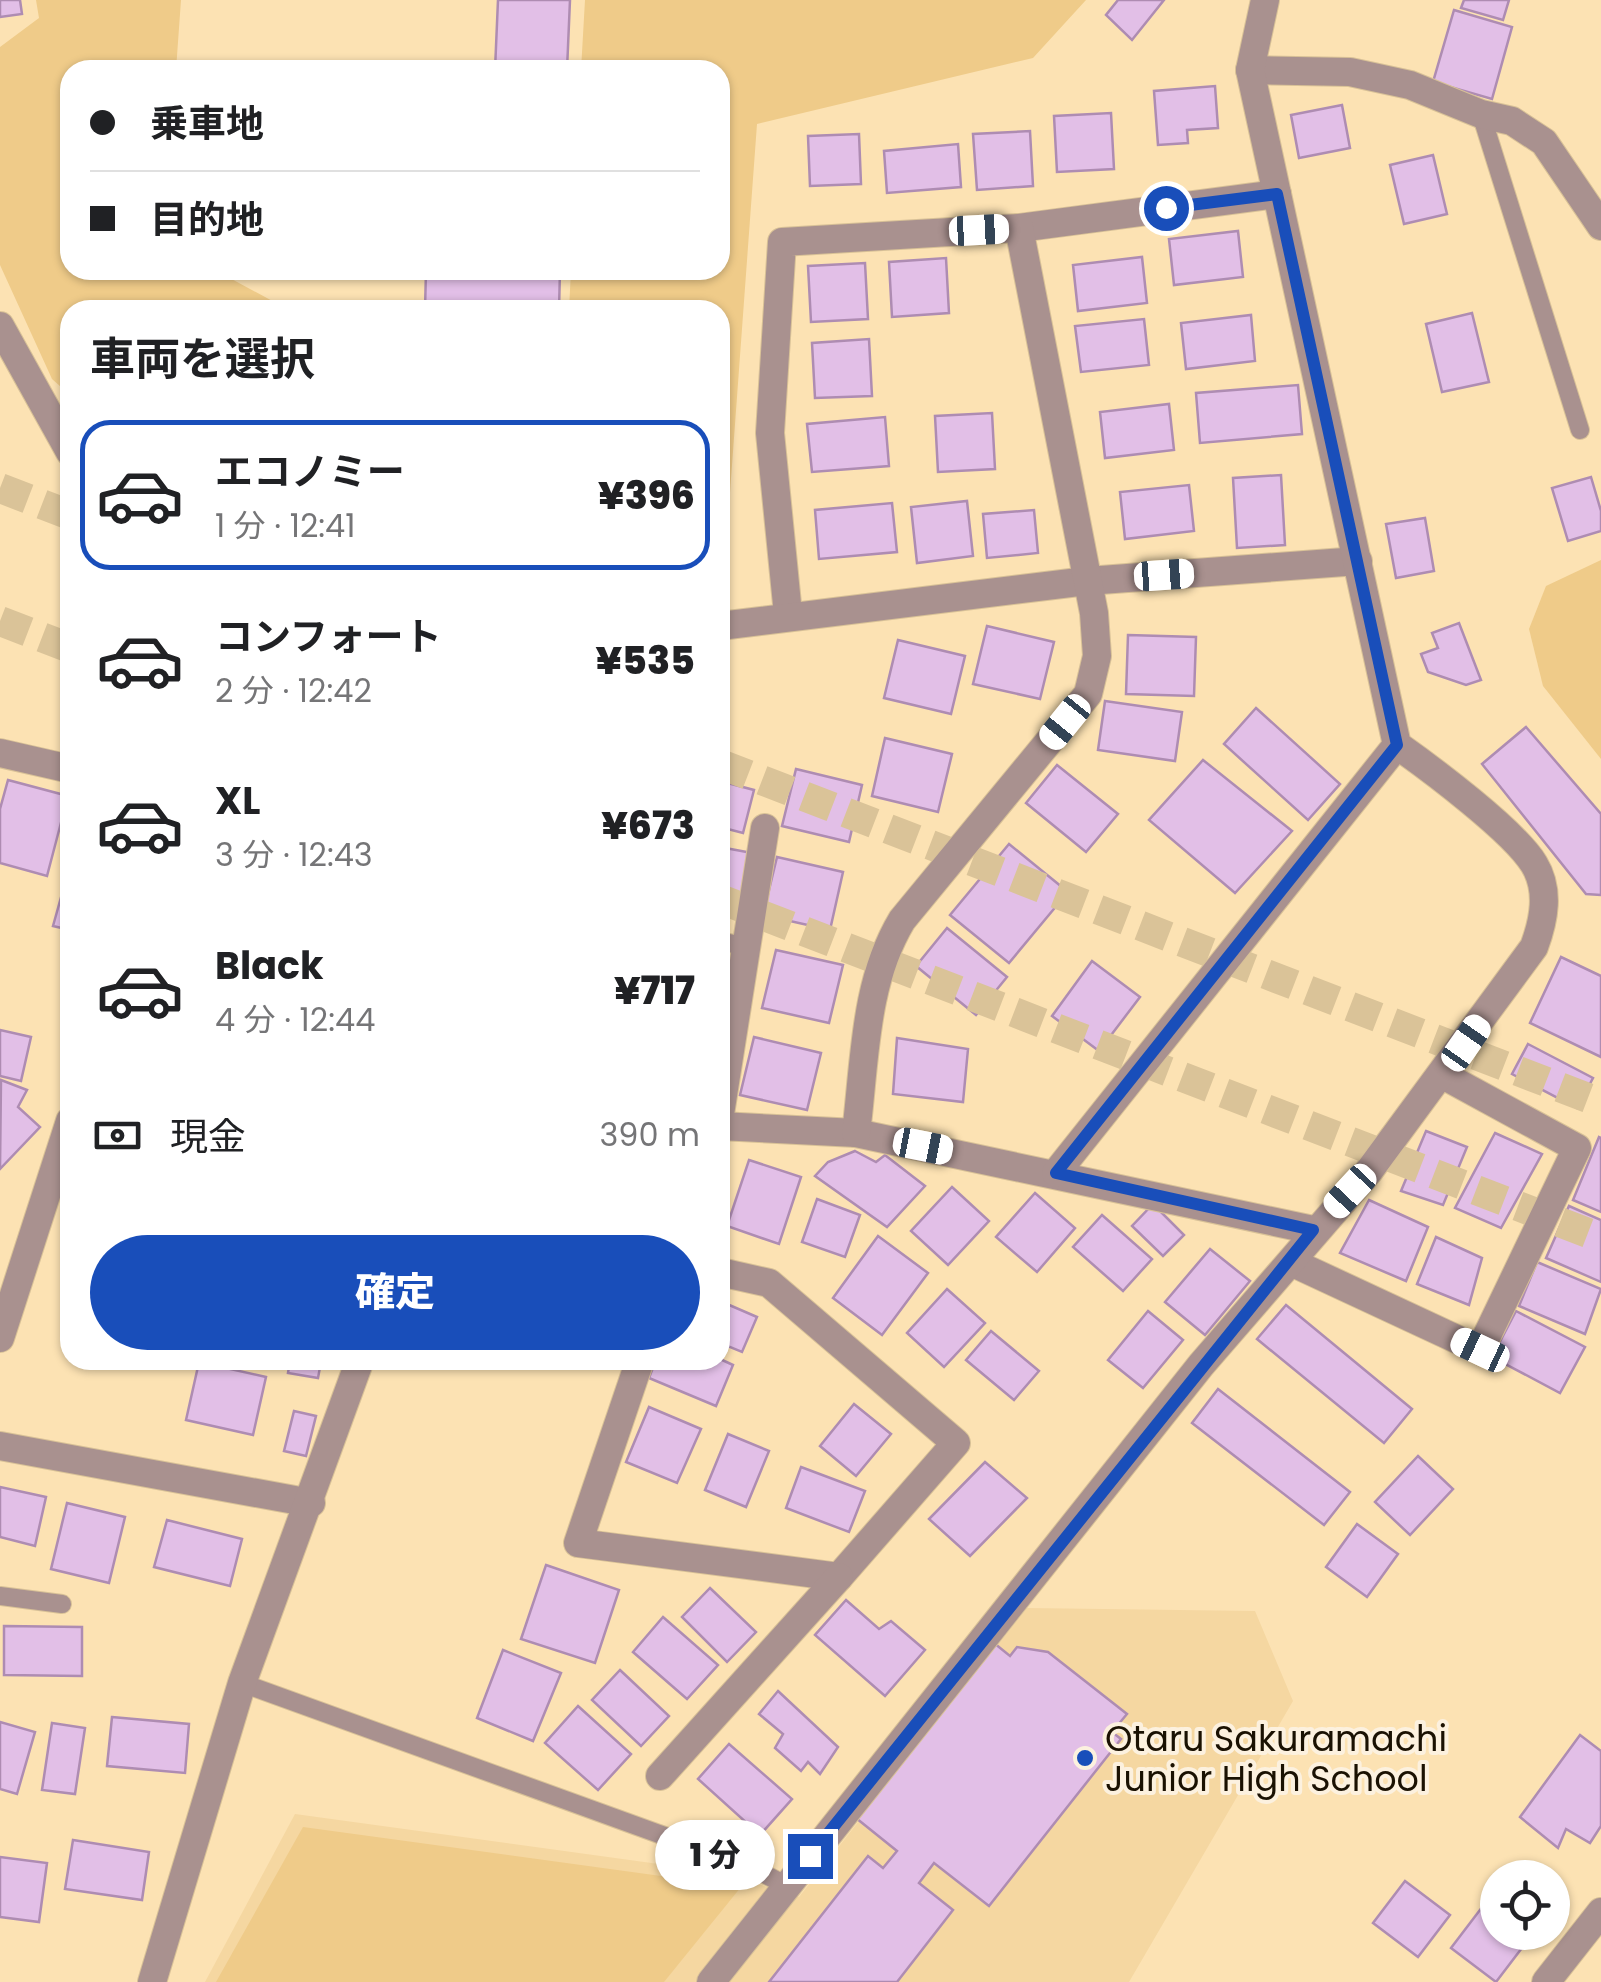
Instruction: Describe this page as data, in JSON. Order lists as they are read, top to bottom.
{
  "places": ["Otaru Sakuramachi Junior High School"],
  "page": {
    "banner": ["乗車地", "目的地"],
    "heading": "車両を選択",
    "list": [
      {
        "name": "エコノミー",
        "note": "1 分 · 12:41",
        "value": "¥396"
      },
      {
        "name": "コンフォート",
        "note": "2 分 · 12:42",
        "value": "¥535"
      },
      {
        "name": "XL",
        "note": "3 分 · 12:43",
        "value": "¥673"
      },
      {
        "name": "Black",
        "note": "4 分 · 12:44",
        "value": "¥717"
      }
    ],
    "pay": ["現金", "390 m"],
    "buttons": "確定",
    "bubble": "1 分"
  }
}
